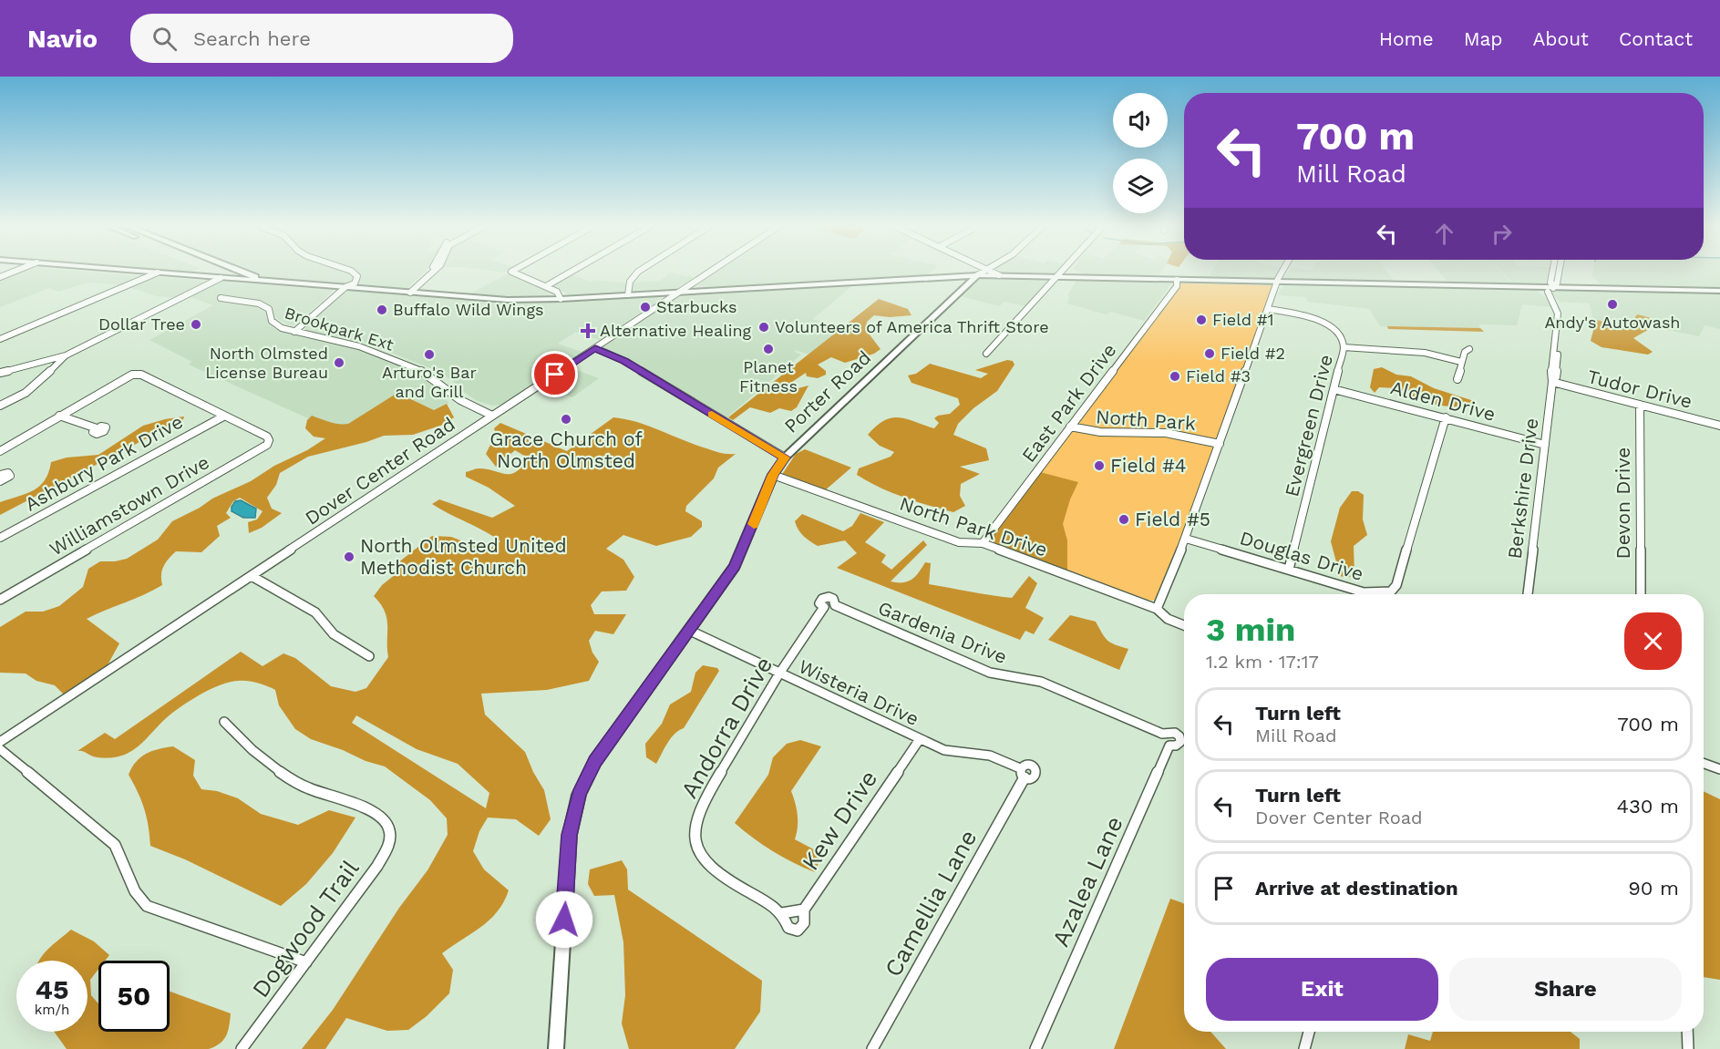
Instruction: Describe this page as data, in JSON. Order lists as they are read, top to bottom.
{
  "streets": {
    "main road": ["Porter Road"],
    "street": [
      "Brookpark Ext",
      "Tudor Drive",
      "Alden Drive",
      "East Park Drive",
      "North Park",
      "Evergreen Drive",
      "Ashbury Park Drive",
      "Dover Center Road",
      "Berkshire Drive",
      "Devon Drive",
      "Williamstown Drive",
      "North Park Drive",
      "Douglas Drive",
      "Gardenia Drive",
      "Wisteria Drive",
      "Andorra Drive",
      "Kew Drive",
      "Azalea Lane",
      "Camellia Lane",
      "Dogwood Trail"
    ]
  },
  "crossings": [
    ["Brookpark Ext", "Dover Center Road"],
    ["Tudor Drive", "Berkshire Drive"],
    ["Tudor Drive", "Devon Drive"],
    ["Porter Road", "North Park Drive"],
    ["Porter Road", "Wisteria Drive"],
    ["Alden Drive", "Evergreen Drive"],
    ["Alden Drive", "Berkshire Drive"],
    ["Alden Drive", "Douglas Drive"],
    ["East Park Drive", "North Park"],
    ["East Park Drive", "North Park Drive"],
    ["Evergreen Drive", "Douglas Drive"],
    ["Ashbury Park Drive", "Williamstown Drive"],
    ["Gardenia Drive", "Andorra Drive"],
    ["Gardenia Drive", "Azalea Lane"],
    ["Wisteria Drive", "Andorra Drive"],
    ["Wisteria Drive", "Kew Drive"],
    ["Wisteria Drive", "Camellia Lane"],
    ["Andorra Drive", "Kew Drive"]
  ],
  "places": {
    "other": [
      "Andy's Autowash",
      "Starbucks",
      "Buffalo Wild Wings",
      "Field #1",
      "Dollar Tree",
      "Volunteers of America Thrift Store",
      "Planet Fitness",
      "Field #2",
      "Arturo's Bar and Grill",
      "North Olmsted License Bureau",
      "Field #3",
      "Grace Church of North Olmsted",
      "Field #4",
      "Field #5",
      "North Olmsted United Methodist Church"
    ],
    "health": ["Alternative Healing"]
  },
  "page": {
    "header": "Navio",
    "search": "Search here",
    "nav": [
      "Home",
      "Map",
      "About",
      "Contact"
    ],
    "turn": ["700 m", "Mill Road"],
    "heading": ["3 min", "1.2 km · 17:17"],
    "list": [
      {
        "name": "Turn left",
        "note": "Mill Road",
        "value": "700 m"
      },
      {
        "name": "Turn left",
        "note": "Dover Center Road",
        "value": "430 m"
      },
      {
        "name": "Arrive at destination",
        "value": "90 m"
      }
    ],
    "buttons": ["Exit", "Share"],
    "speed": "45 km/h",
    "limit": "50"
  }
}
